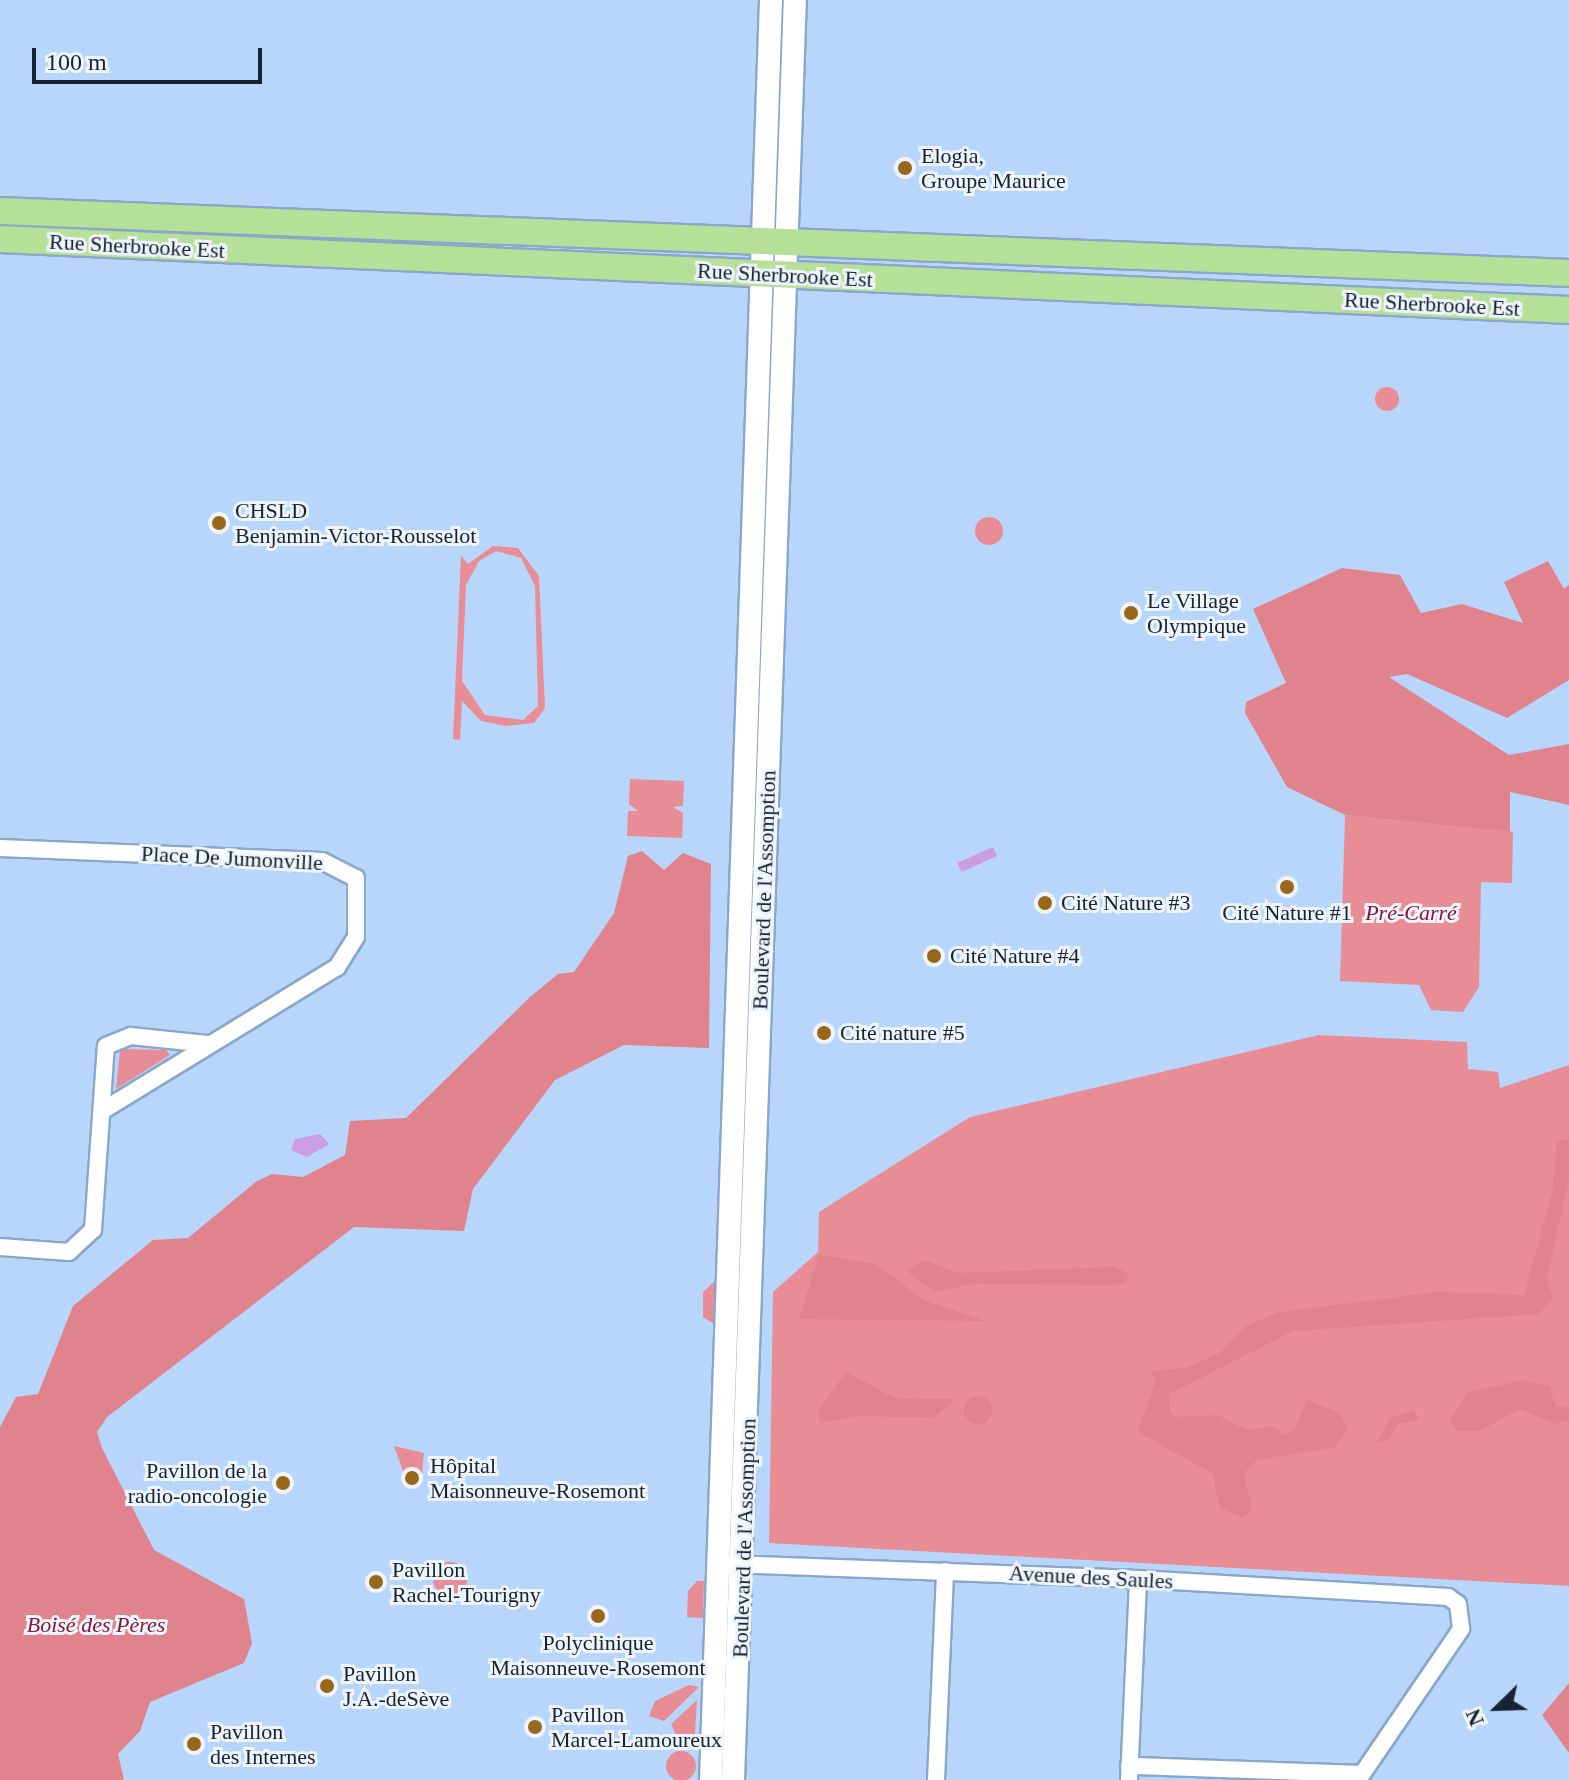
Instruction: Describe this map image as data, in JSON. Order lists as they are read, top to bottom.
{
  "streets": {
    "main road": ["Rue Sherbrooke Est"],
    "street": ["Place De Jumonville", "Boulevard de l'Assomption", "Avenue des Saules"]
  },
  "crossings": [
    ["Rue Sherbrooke Est", "Boulevard de l'Assomption"],
    ["Boulevard de l'Assomption", "Avenue des Saules"]
  ],
  "parks": ["Pré-Carré", "Boisé des Pères"],
  "places": [
    "Elogia, Groupe Maurice",
    "CHSLD Benjamin-Victor-Rousselot",
    "Le Village Olympique",
    "Cité Nature #1",
    "Cité Nature #3",
    "Cité Nature #4",
    "Cité nature #5",
    "Hôpital Maisonneuve-Rosemont",
    "Pavillon de la radio-oncologie",
    "Pavillon Rachel-Tourigny",
    "Polyclinique Maisonneuve-Rosemont",
    "Pavillon J.A.-deSève",
    "Pavillon Marcel-Lamoureux",
    "Pavillon des Internes"
  ],
  "scale_bar": "100 m",
  "north": "bottom left"
}
